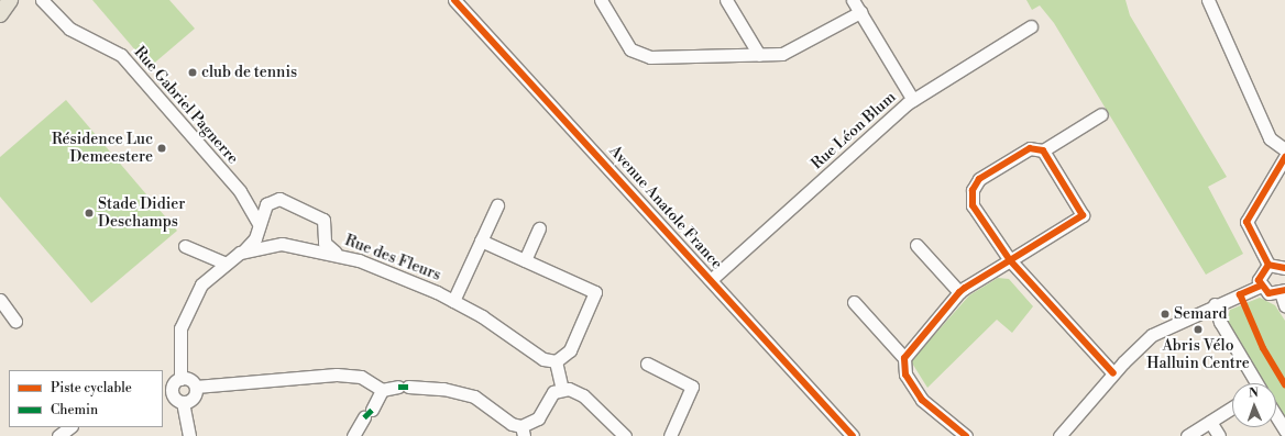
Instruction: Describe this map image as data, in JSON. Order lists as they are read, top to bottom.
{
  "streets": {
    "street": [
      "Rue Gabriel Pagnerre",
      "Rue Léon Blum",
      "Avenue Anatole France",
      "Rue des Fleurs"
    ]
  },
  "crossings": [
    ["Rue Gabriel Pagnerre", "Rue des Fleurs"],
    ["Rue Léon Blum", "Avenue Anatole France"]
  ],
  "places": [
    "club de tennis",
    "Résidence Luc Demeestere",
    "Stade Didier Deschamps",
    "Semard",
    "Abris Vélo Halluin Centre"
  ],
  "legend": ["Piste cyclable", "Chemin"],
  "north": "top"
}
